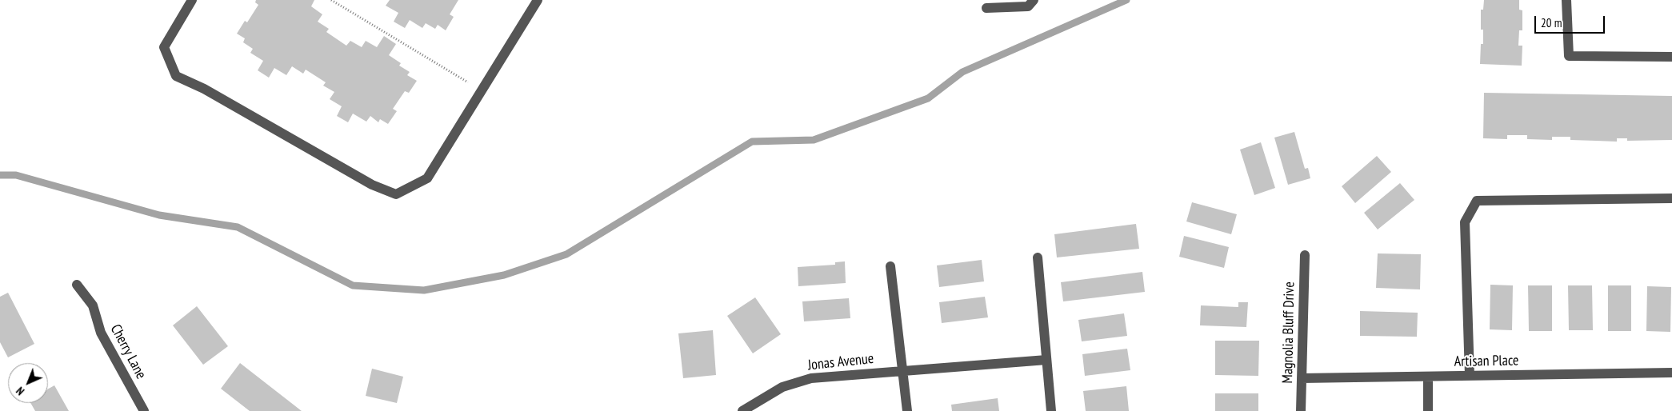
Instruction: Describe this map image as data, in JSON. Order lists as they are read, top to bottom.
{
  "streets": {
    "street": [
      "Magnolia Bluff Drive",
      "Cherry Lane",
      "Artisan Place",
      "Jonas Avenue"
    ]
  },
  "crossings": [
    ["Magnolia Bluff Drive", "Artisan Place"]
  ],
  "scale_bar": "20 m",
  "north": "bottom left"
}
